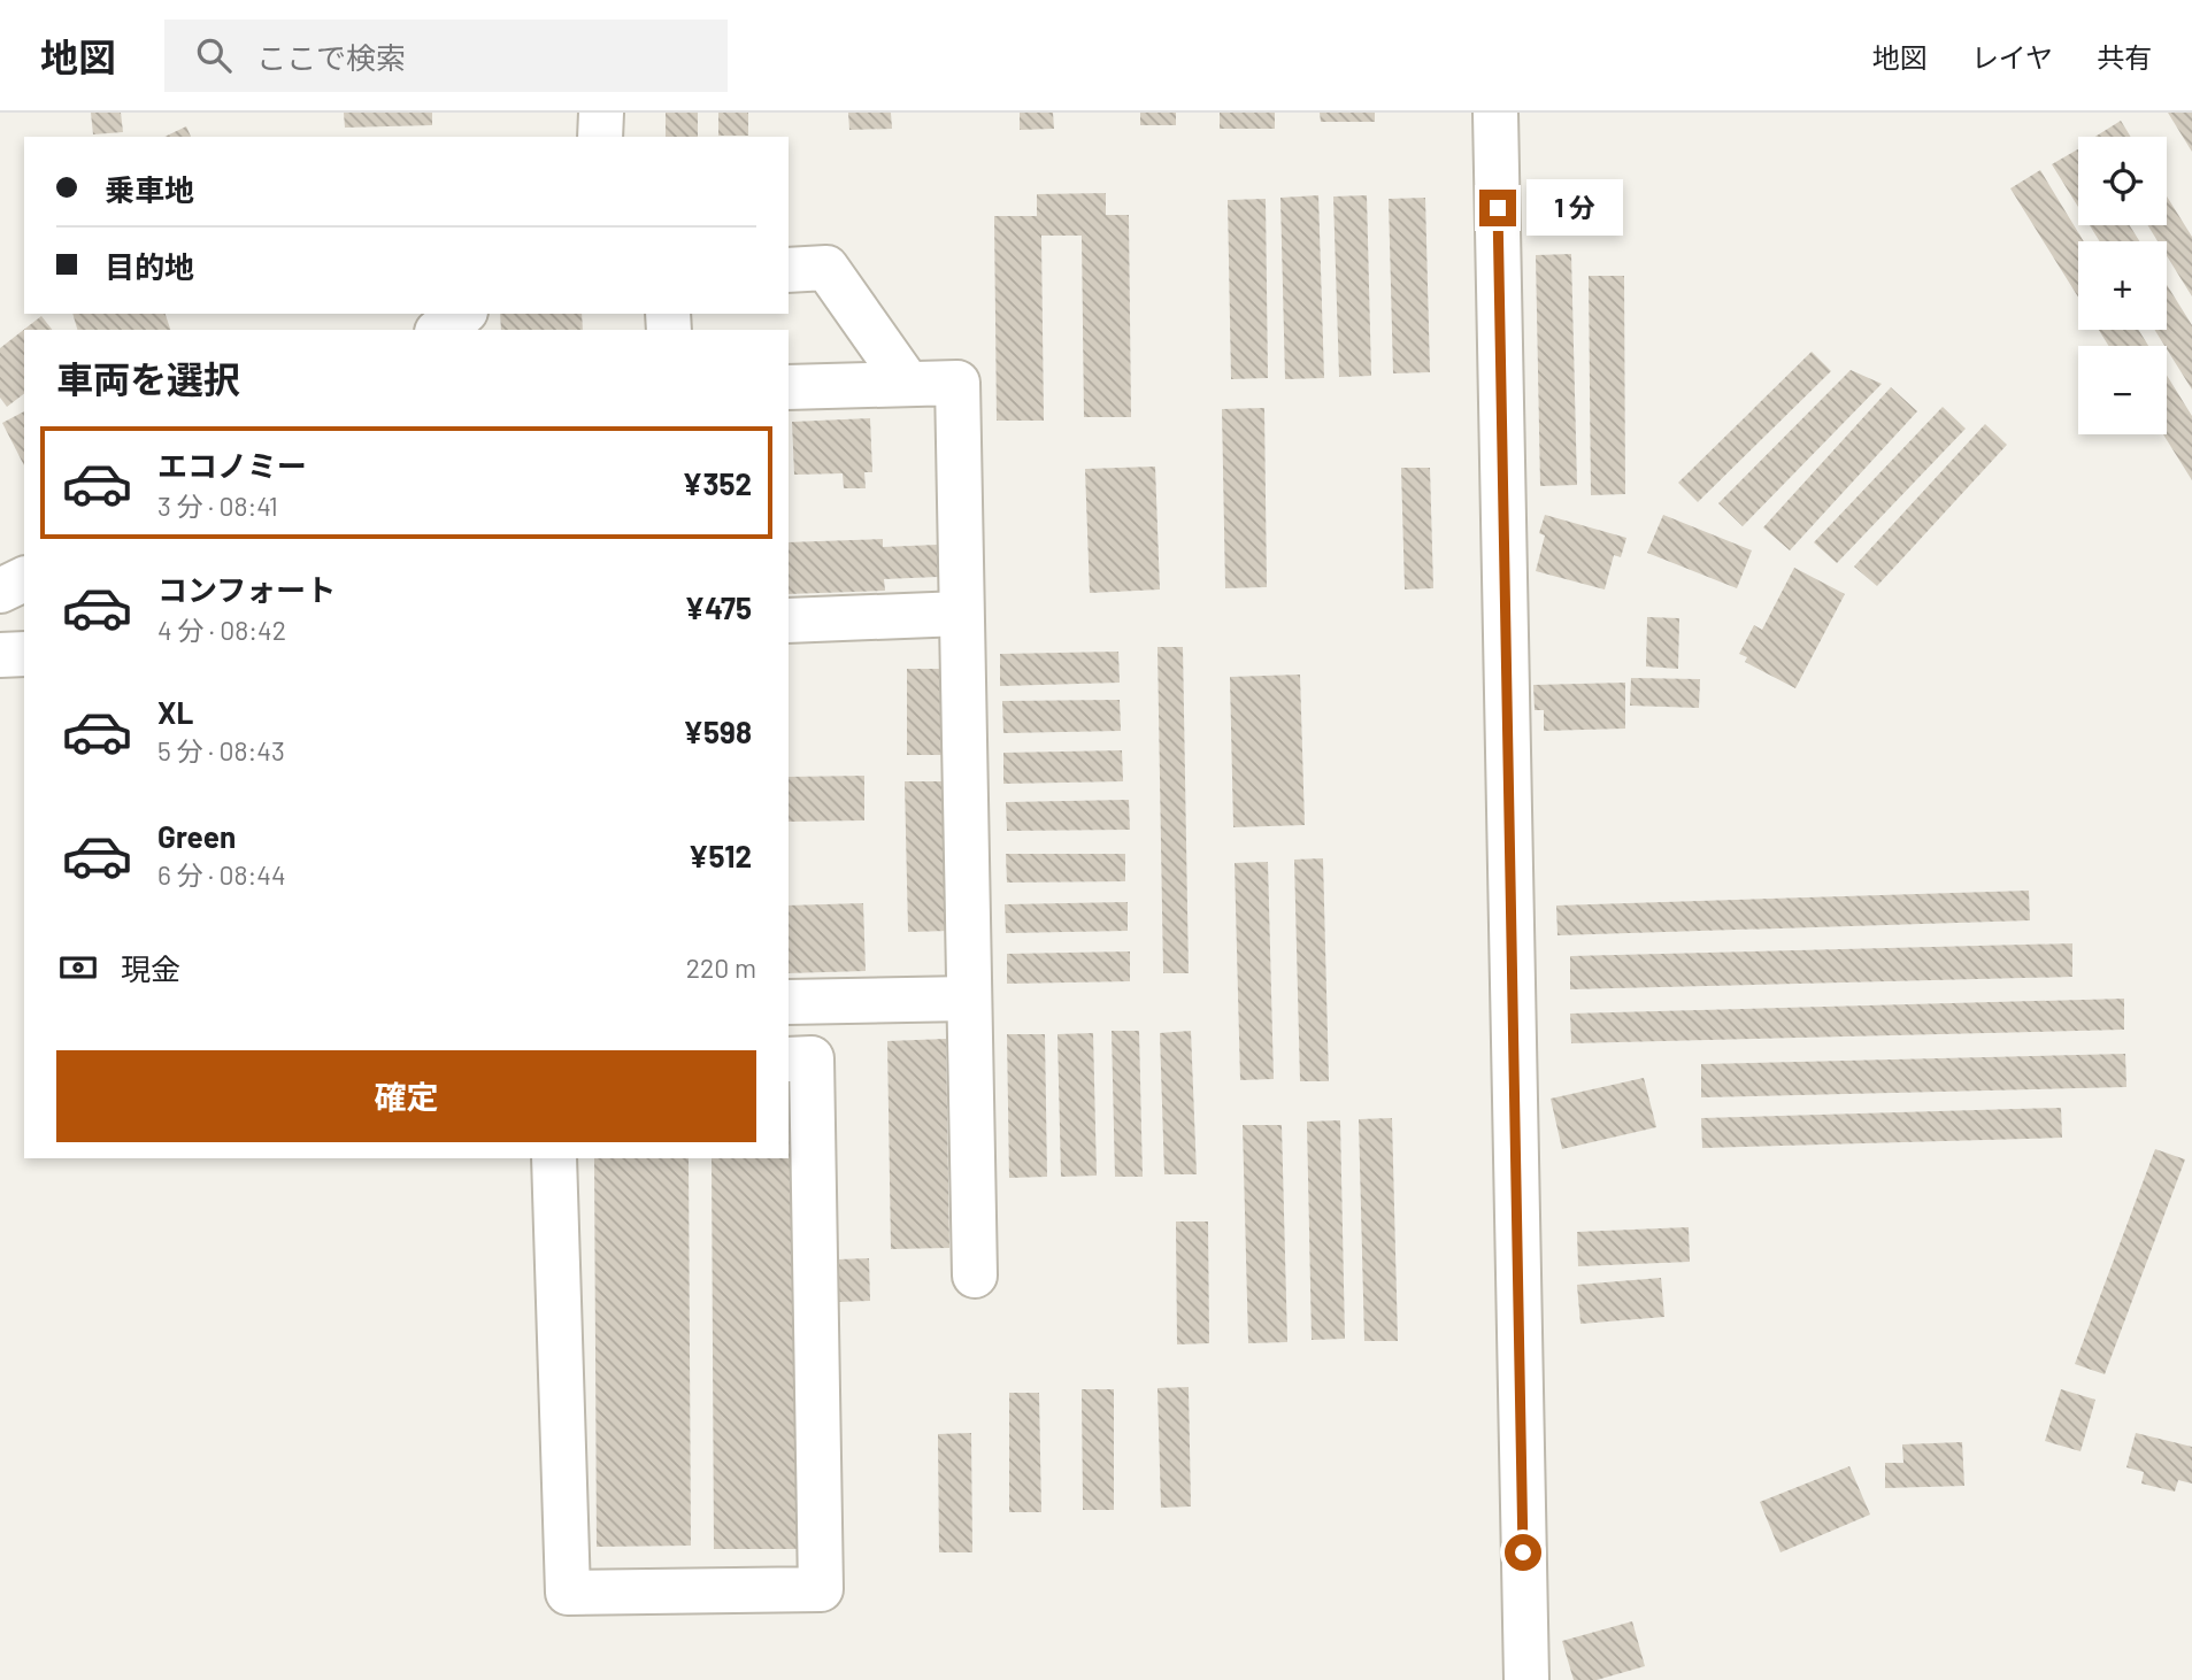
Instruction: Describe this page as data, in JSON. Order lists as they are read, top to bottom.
{
  "page": {
    "header": "地図",
    "search": "ここで検索",
    "nav": ["地図", "レイヤ", "共有"],
    "map_buttons": ["+", "−"],
    "banner": ["乗車地", "目的地"],
    "bubble": "1 分",
    "heading": "車両を選択",
    "list": [
      {
        "name": "エコノミー",
        "note": "3 分 · 08:41",
        "value": "¥352"
      },
      {
        "name": "コンフォート",
        "note": "4 分 · 08:42",
        "value": "¥475"
      },
      {
        "name": "XL",
        "note": "5 分 · 08:43",
        "value": "¥598"
      },
      {
        "name": "Green",
        "note": "6 分 · 08:44",
        "value": "¥512"
      }
    ],
    "pay": ["現金", "220 m"],
    "buttons": "確定"
  }
}
